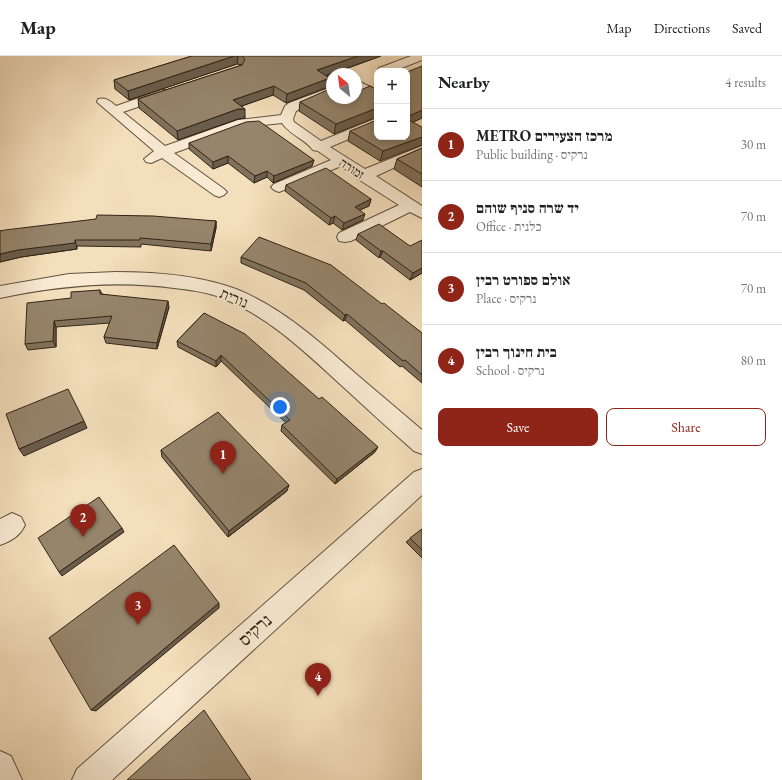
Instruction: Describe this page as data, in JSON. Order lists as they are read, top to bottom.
{
  "streets": {
    "street": ["זמורה", "נורית", "נרקיס"]
  },
  "north": "top left",
  "page": {
    "header": "Map",
    "nav": ["Map", "Directions", "Saved"],
    "heading": ["Nearby", "4 results"],
    "map_buttons": ["+", "−"],
    "list": [
      {
        "mark": "1",
        "name": "METRO מרכז הצעירים",
        "note": "Public building · נרקיס",
        "value": "30 m"
      },
      {
        "mark": "2",
        "name": "יד שרה סניף שוהם",
        "note": "Office · כלנית",
        "value": "70 m"
      },
      {
        "mark": "3",
        "name": "אולם ספורט רבין",
        "note": "Place · נרקיס",
        "value": "70 m"
      },
      {
        "mark": "4",
        "name": "בית חינוך רבין",
        "note": "School · נרקיס",
        "value": "80 m"
      }
    ],
    "buttons": ["Save", "Share"],
    "pins": [
      "1",
      "2",
      "3",
      "4"
    ]
  }
}
